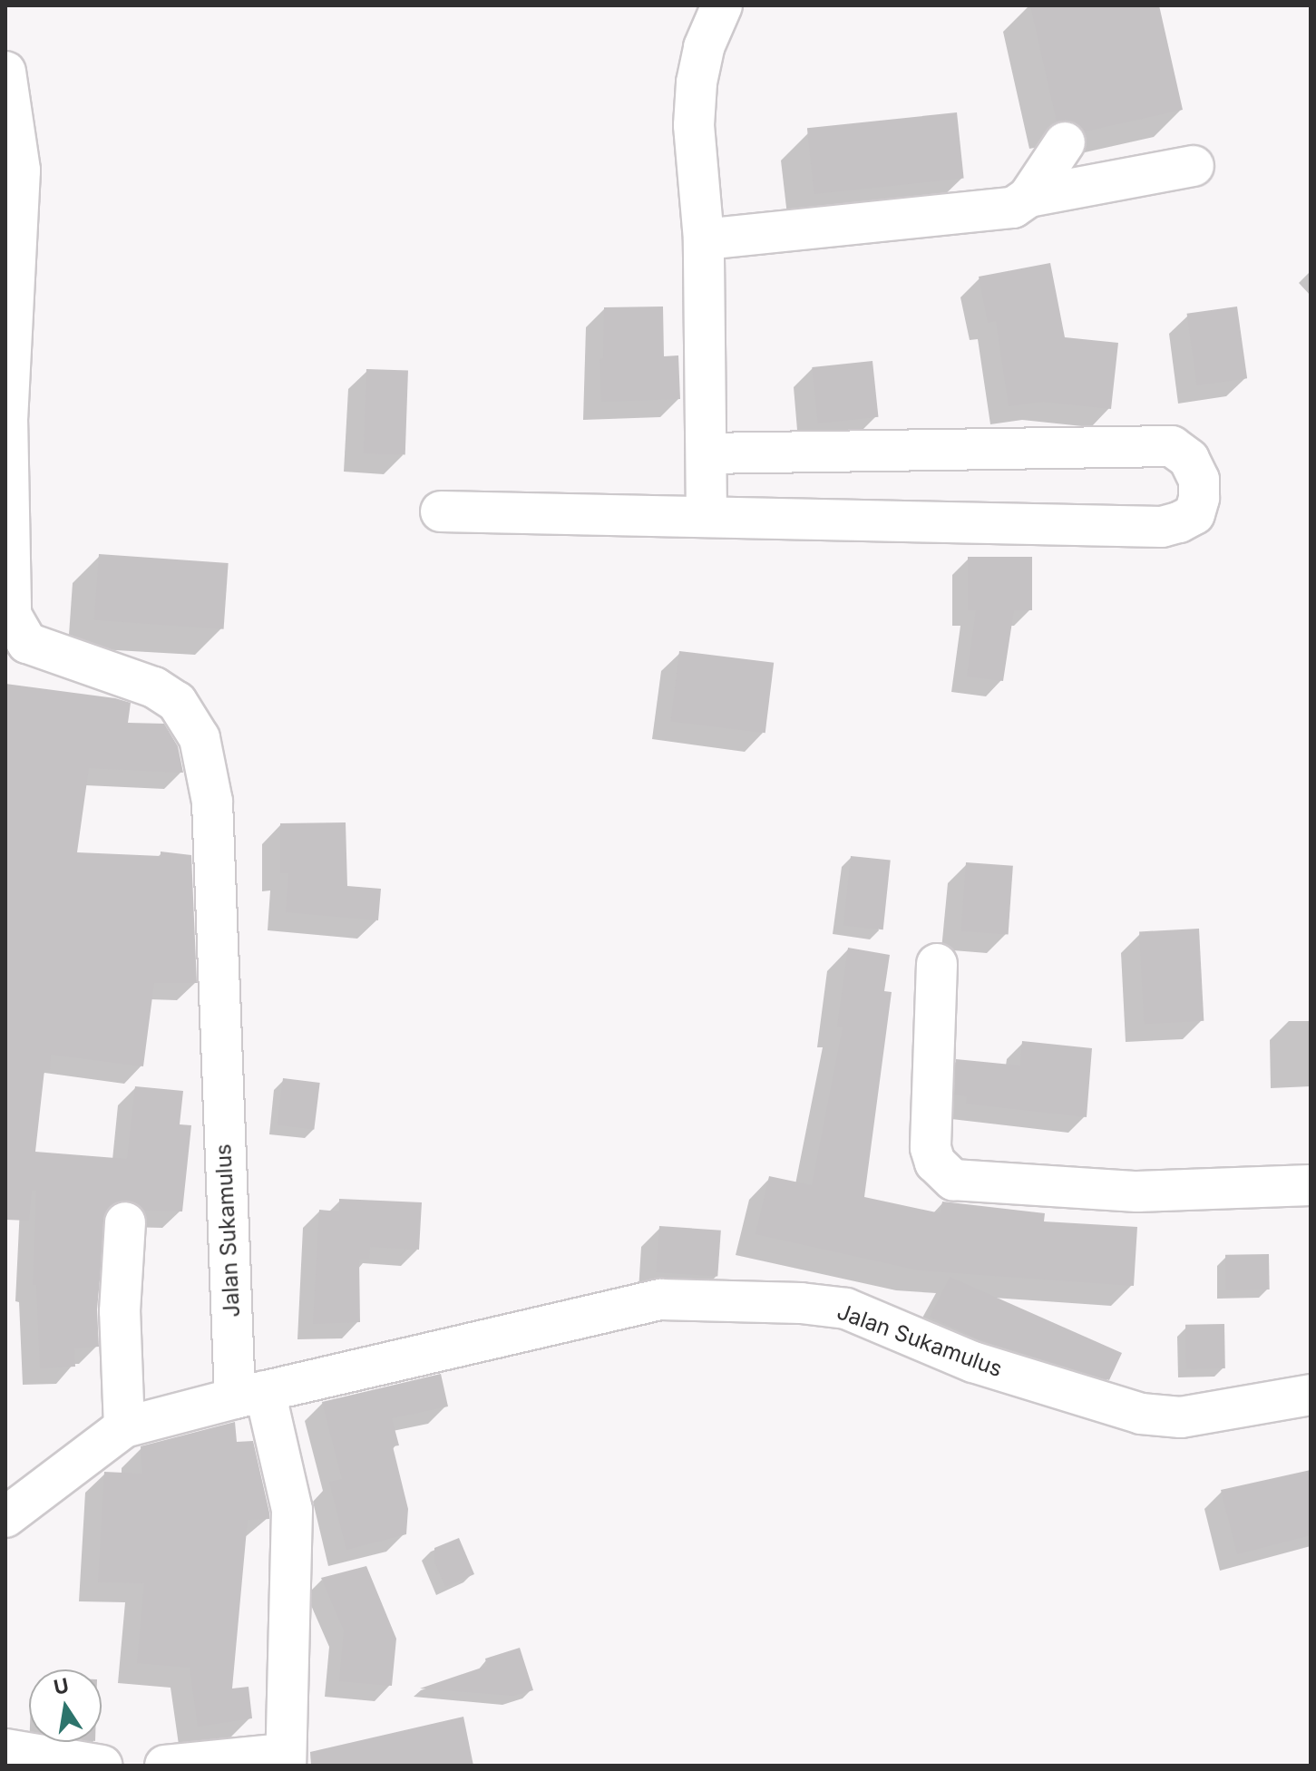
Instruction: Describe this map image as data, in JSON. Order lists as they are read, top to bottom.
{
  "streets": {
    "street": ["Jalan Sukamulus"]
  },
  "north": "top"
}
